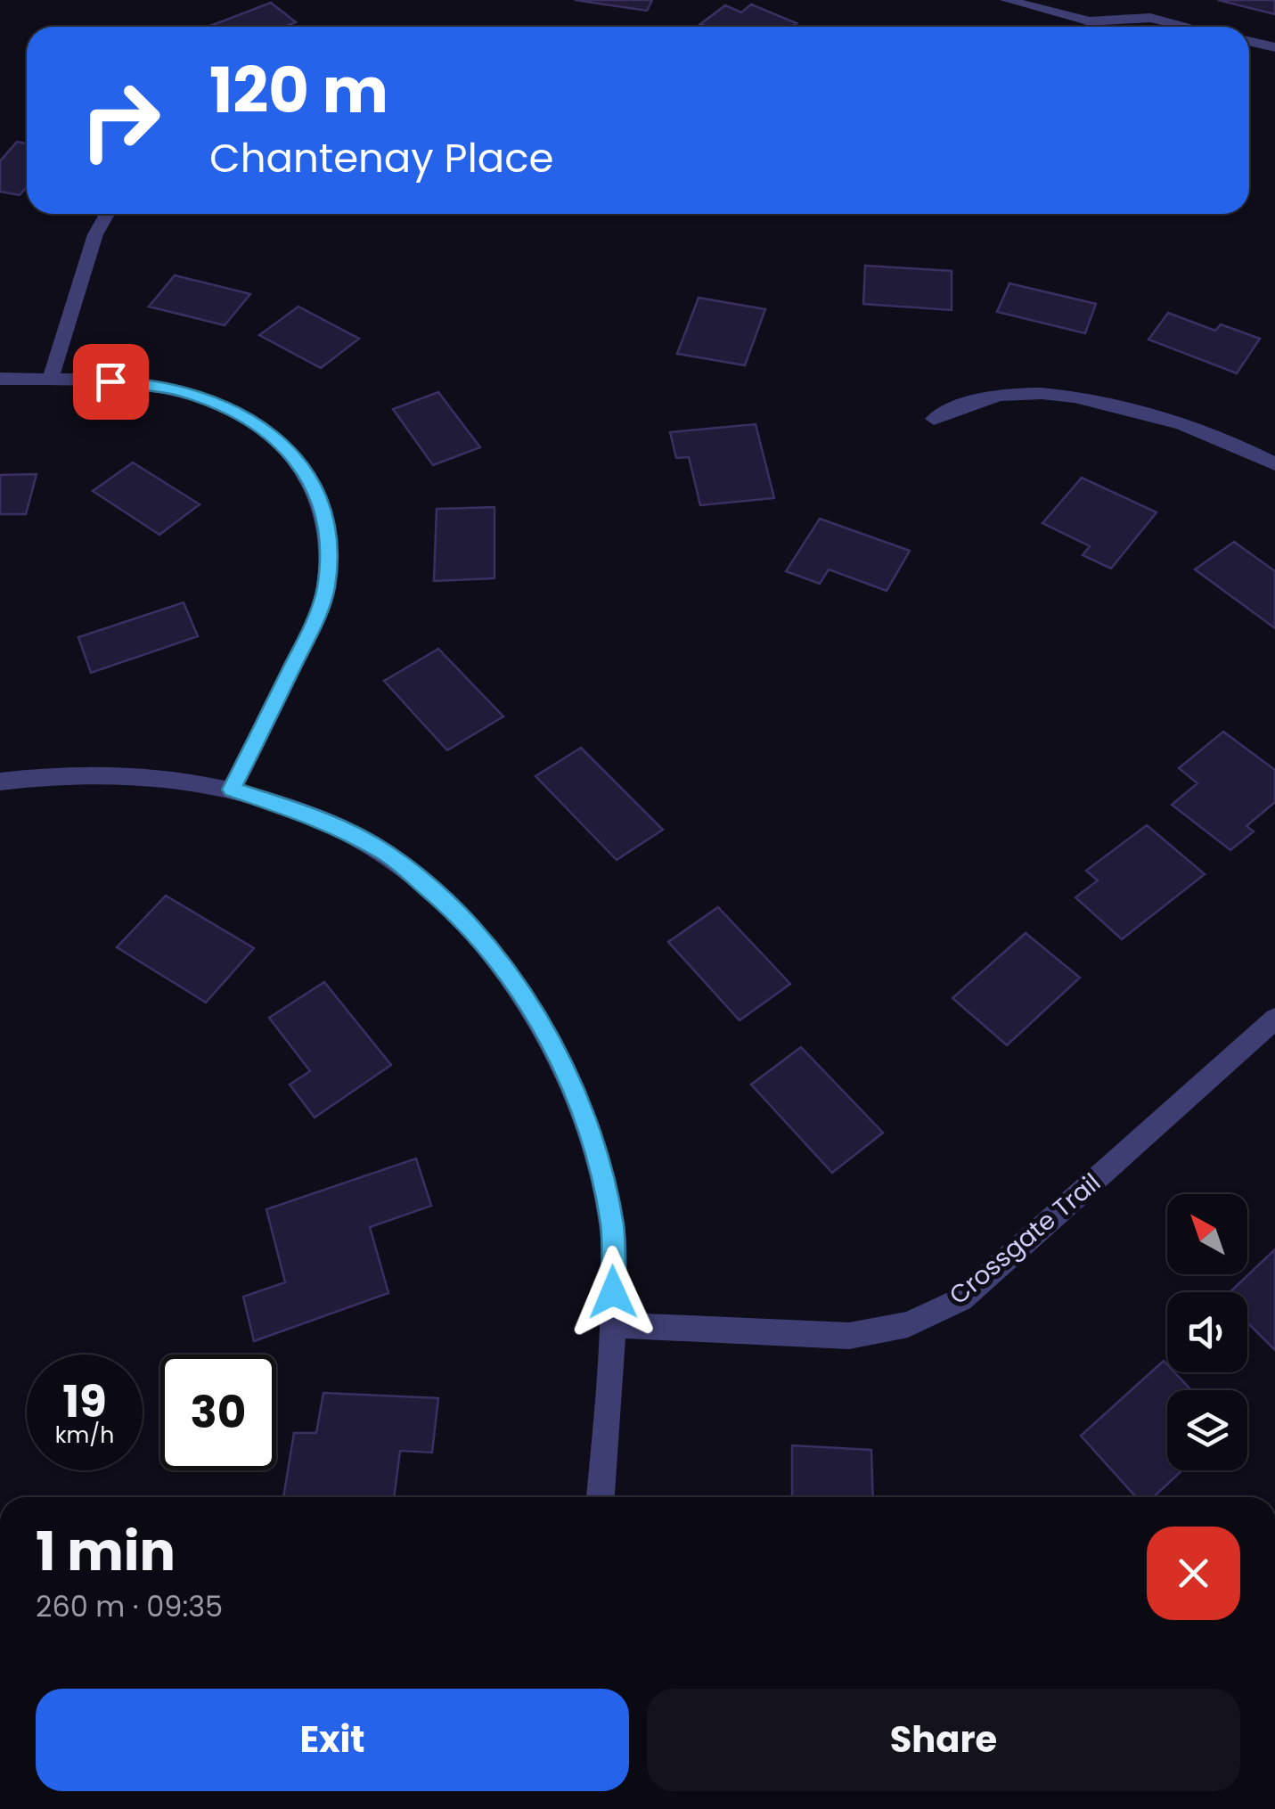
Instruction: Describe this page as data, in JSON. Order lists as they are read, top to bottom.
{
  "streets": {
    "street": ["Crossgate Trail"]
  },
  "north": "top left",
  "page": {
    "turn": ["120 m", "Chantenay Place"],
    "speed": "19 km/h",
    "limit": "30",
    "heading": ["1 min", "260 m · 09:35"],
    "buttons": ["Exit", "Share"]
  }
}
